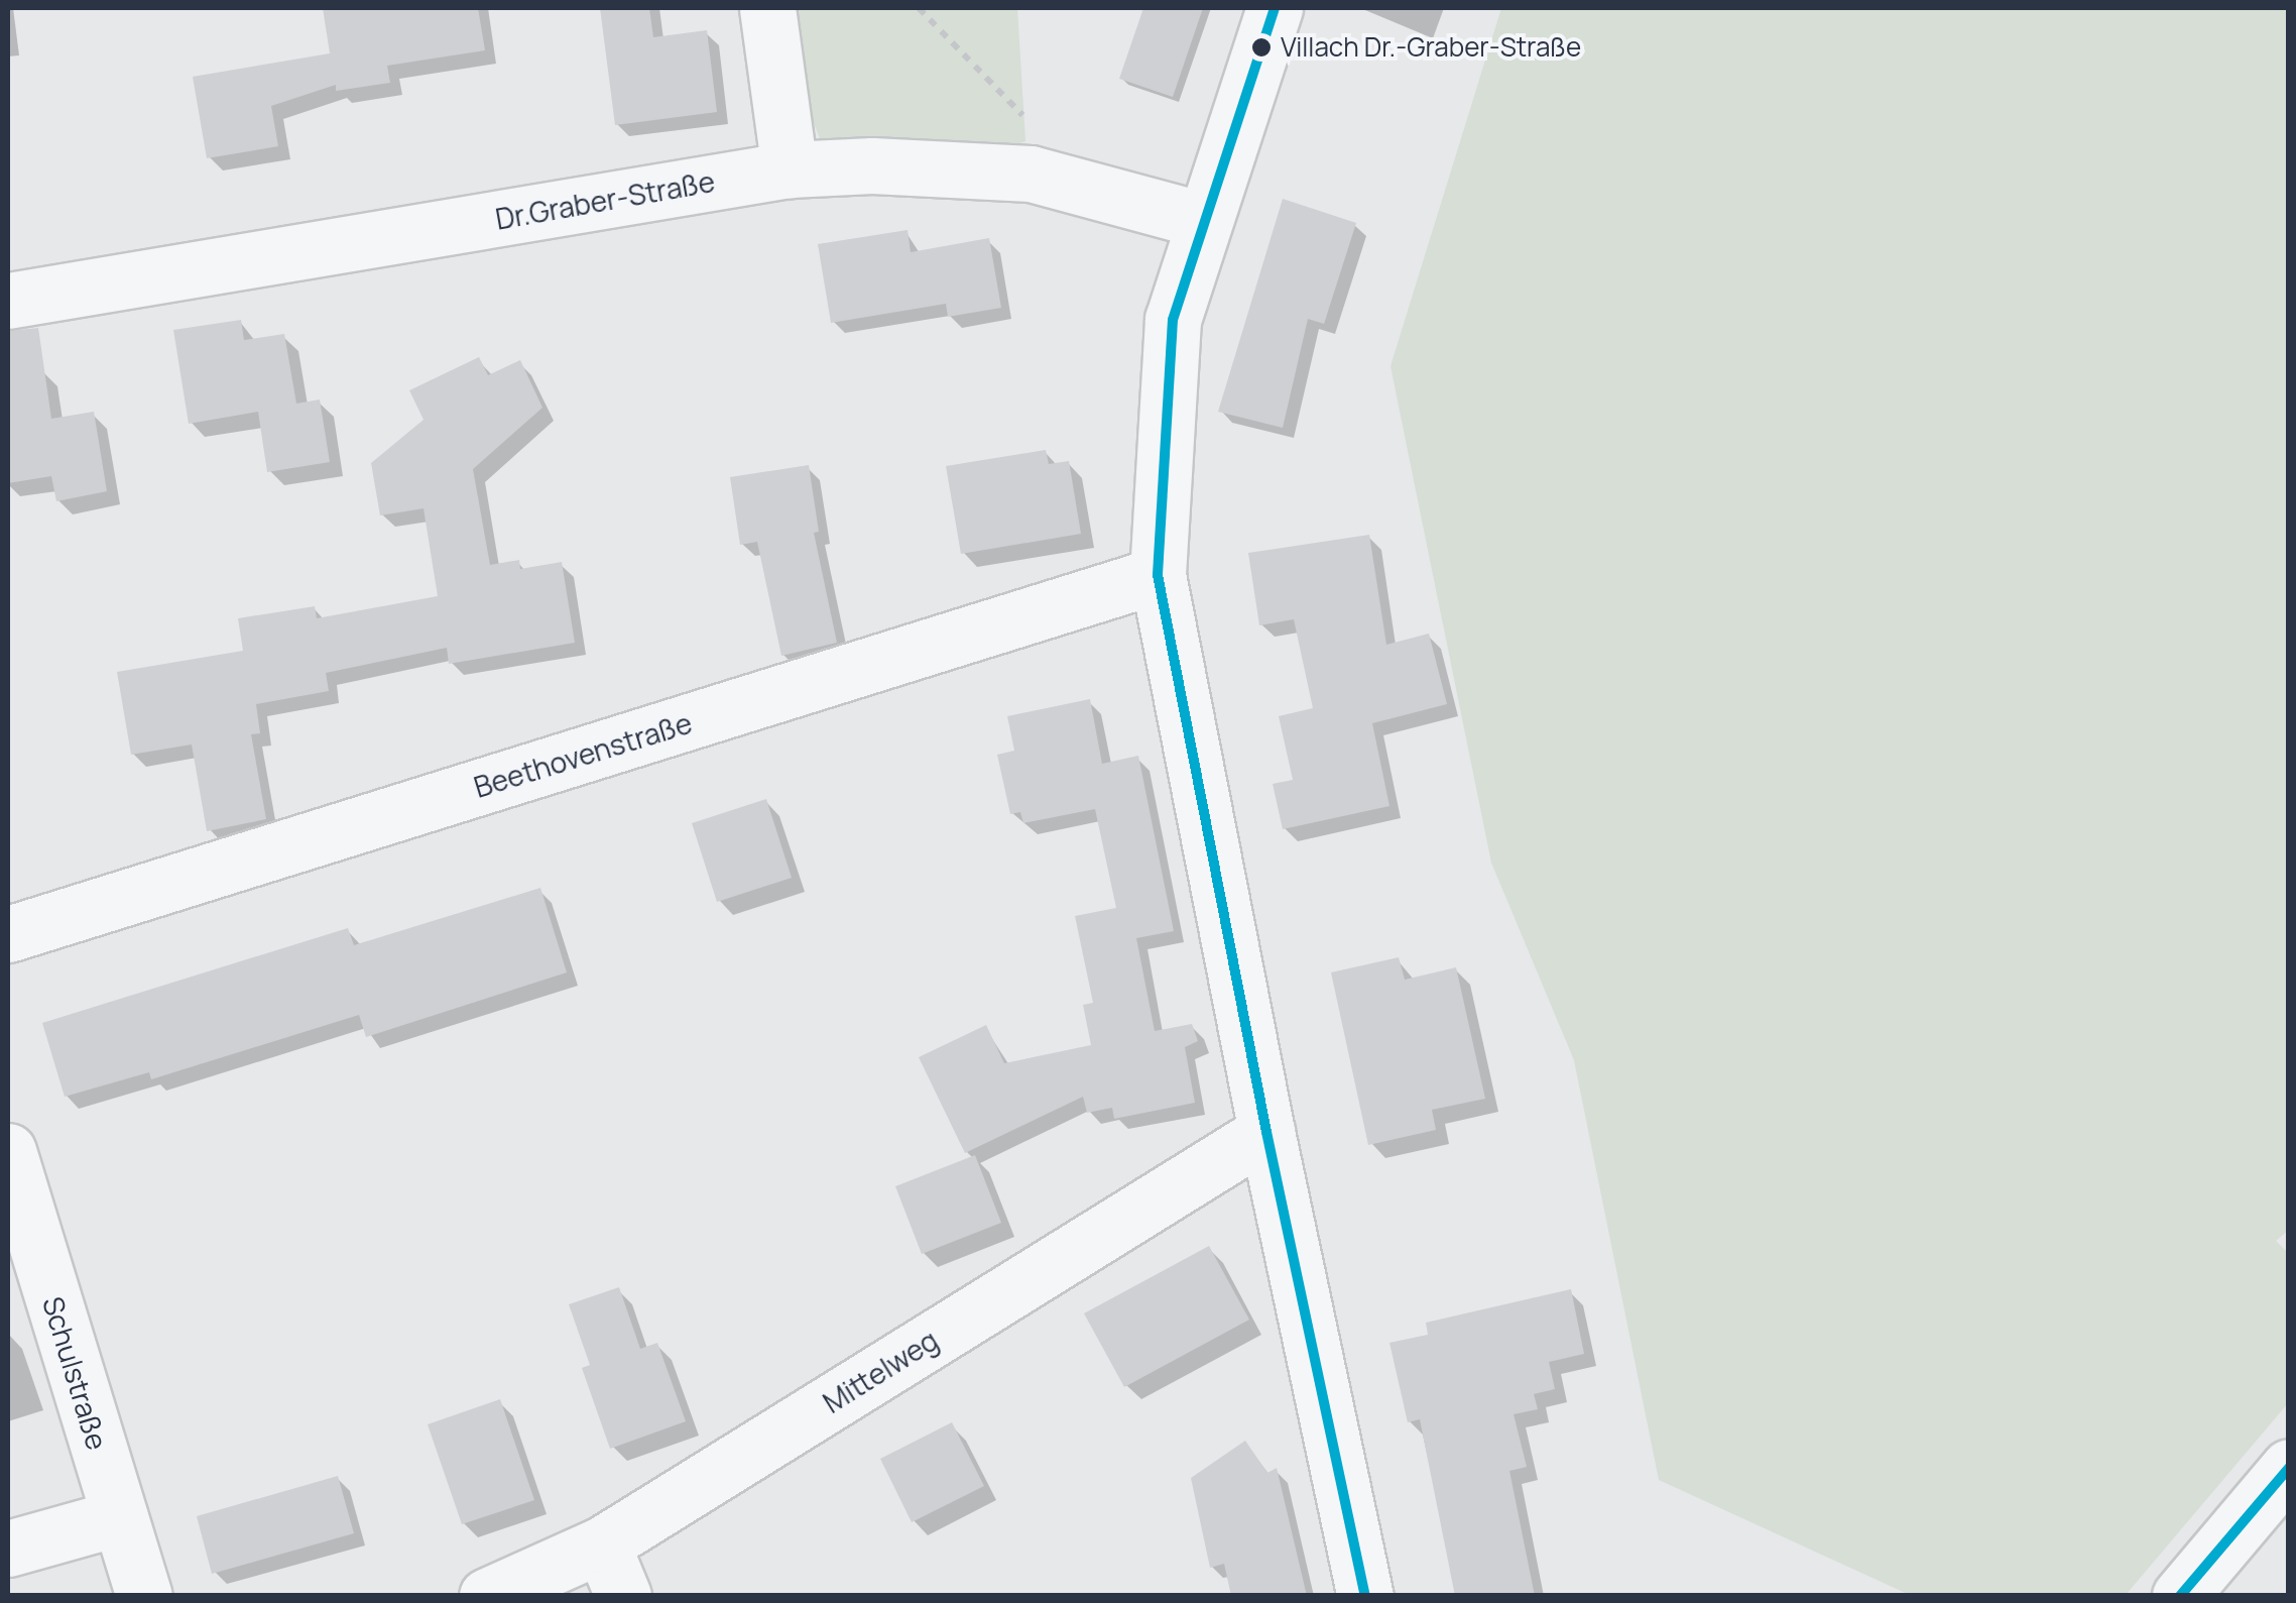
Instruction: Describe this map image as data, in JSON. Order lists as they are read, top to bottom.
{
  "streets": {
    "street": [
      "Dr.Graber-Straße",
      "Beethovenstraße",
      "Mittelweg",
      "Schulstraße"
    ]
  },
  "places": ["Villach Dr.-Graber-Straße"]
}
